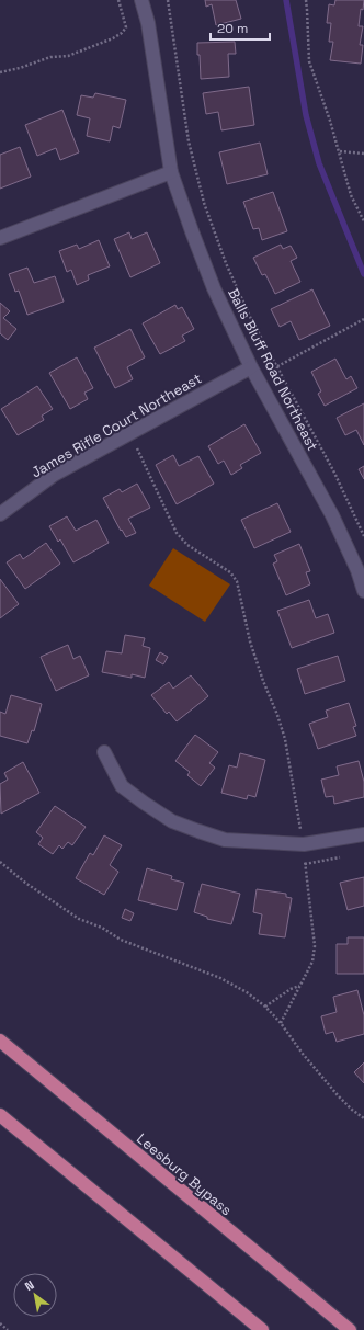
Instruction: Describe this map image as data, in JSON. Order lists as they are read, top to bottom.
{
  "streets": {
    "highway": ["Leesburg Bypass"],
    "street": ["Balls Bluff Road Northeast", "James Rifle Court Northeast"]
  },
  "crossings": [
    ["Balls Bluff Road Northeast", "James Rifle Court Northeast"]
  ],
  "scale_bar": "20 m",
  "north": "top left"
}
